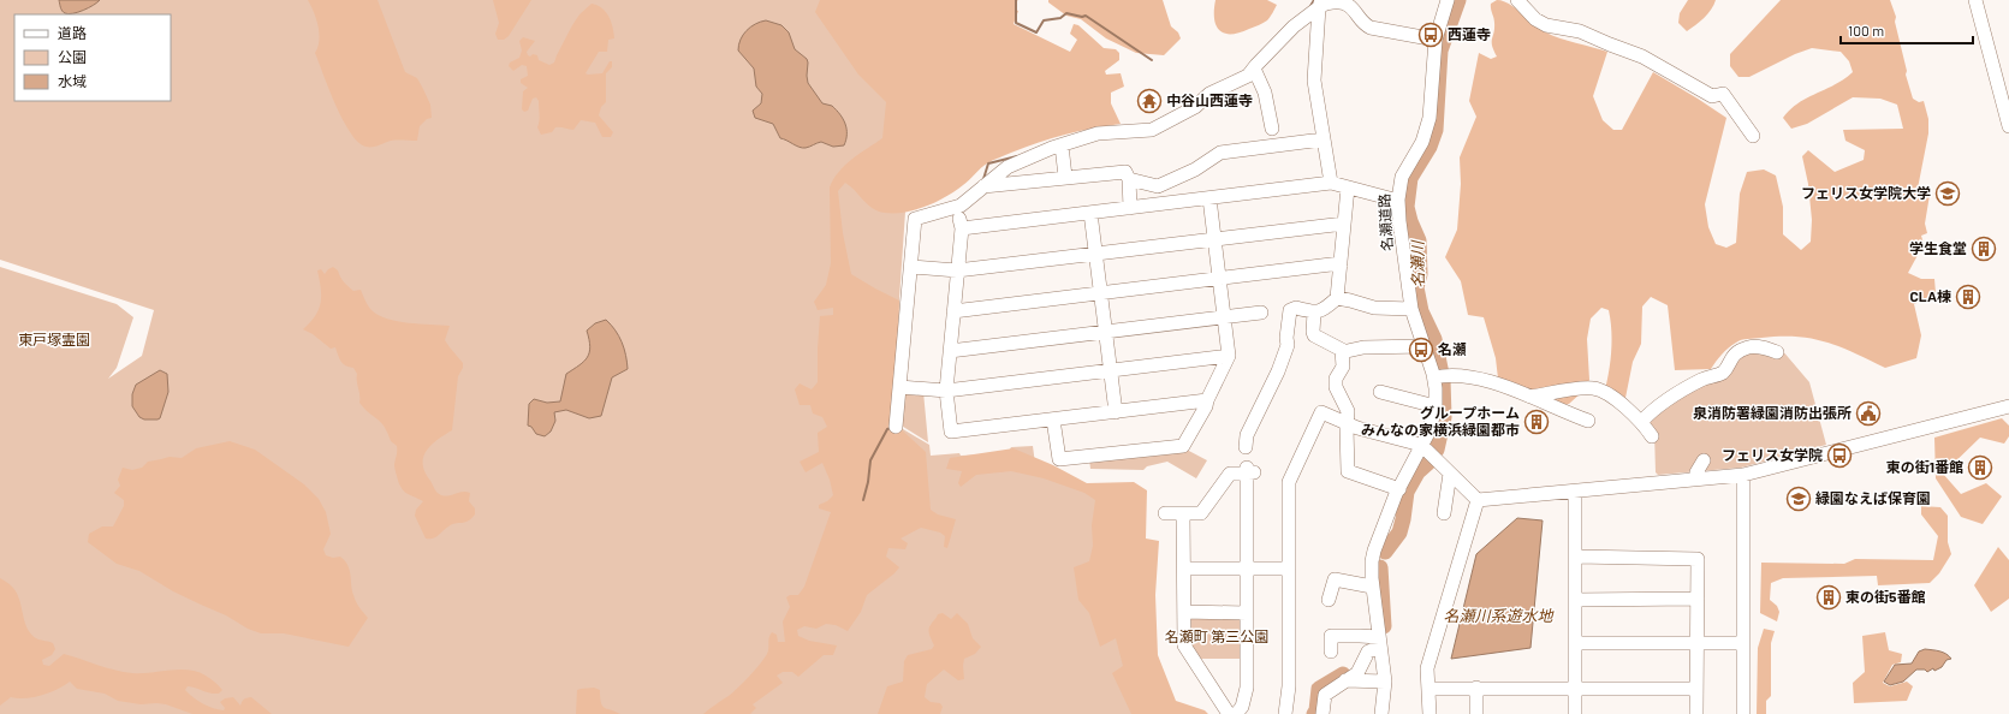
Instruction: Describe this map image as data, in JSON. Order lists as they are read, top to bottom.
{
  "streets": {
    "street": ["名瀬道路"]
  },
  "water": ["名瀬川", "名瀬川系遊水地"],
  "parks": ["東戸塚霊園", "名瀬町 第三公園"],
  "places": {
    "bus stop": ["西蓮寺", "名瀬", "フェリス女学院"],
    "temple": ["中谷山西蓮寺"],
    "school or university": ["フェリス女学院大学", "緑園なえば保育園"],
    "building": [
      "学生食堂",
      "CLA棟",
      "グループホーム みんなの家横浜緑園都市",
      "東の街1番館",
      "東の街5番館"
    ],
    "public building": ["泉消防署緑園消防出張所"]
  },
  "legend": ["道路", "公園", "水域"],
  "scale_bar": "100 m"
}
